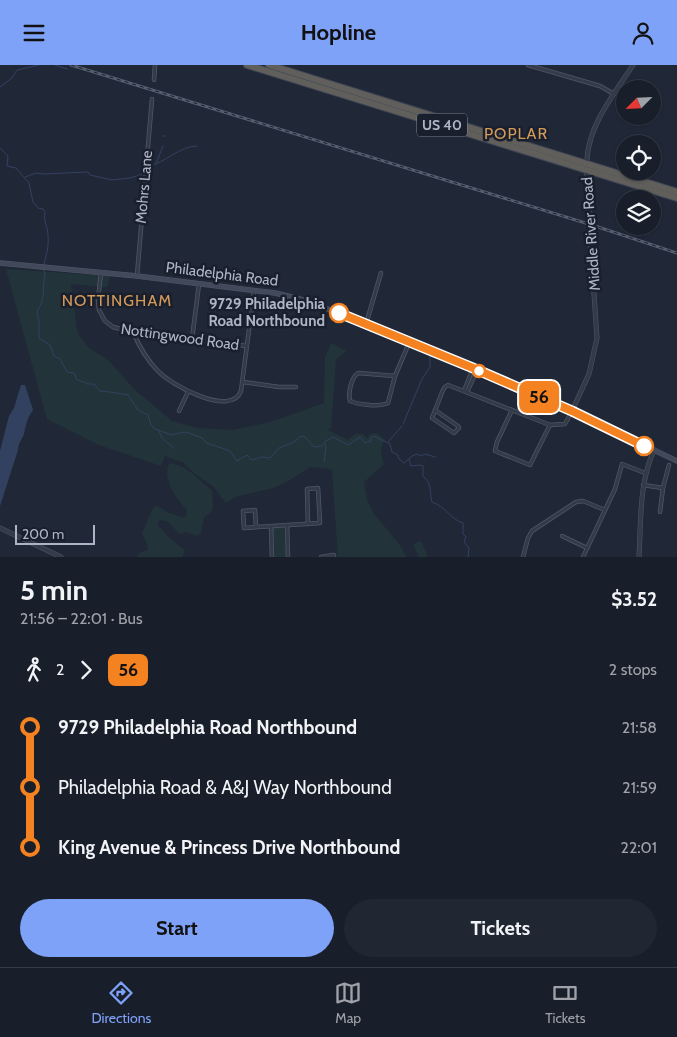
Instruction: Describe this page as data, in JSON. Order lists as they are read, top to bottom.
{
  "streets": {
    "highway": ["US 40"],
    "main road": ["Philadelphia Road"],
    "street": ["Mohrs Lane", "Middle River Road", "Nottingwood Road"]
  },
  "crossings": [
    ["US 40", "Middle River Road"],
    ["Mohrs Lane", "Philadelphia Road"],
    ["Middle River Road", "Philadelphia Road"],
    ["Philadelphia Road", "Nottingwood Road"]
  ],
  "districts": ["POPLAR", "NOTTINGHAM"],
  "places": ["9729 Philadelphia Road Northbound"],
  "lines": ["bus line 56"],
  "scale_bar": "200 m",
  "north": "bottom left",
  "page": {
    "header": "Hopline",
    "on_map": "56",
    "scale": "200 m",
    "heading": ["5 min", "21:56 – 22:01 · Bus", "$3.52"],
    "legs": ["2", "56", "2 stops"],
    "list": [
      {
        "name": "9729 Philadelphia Road Northbound",
        "value": "21:58"
      },
      {
        "name": "Philadelphia Road & A&J Way Northbound",
        "value": "21:59"
      },
      {
        "name": "King Avenue & Princess Drive Northbound",
        "value": "22:01"
      }
    ],
    "buttons": ["Start", "Tickets"],
    "tabs": ["Directions", "Map", "Tickets"]
  }
}
